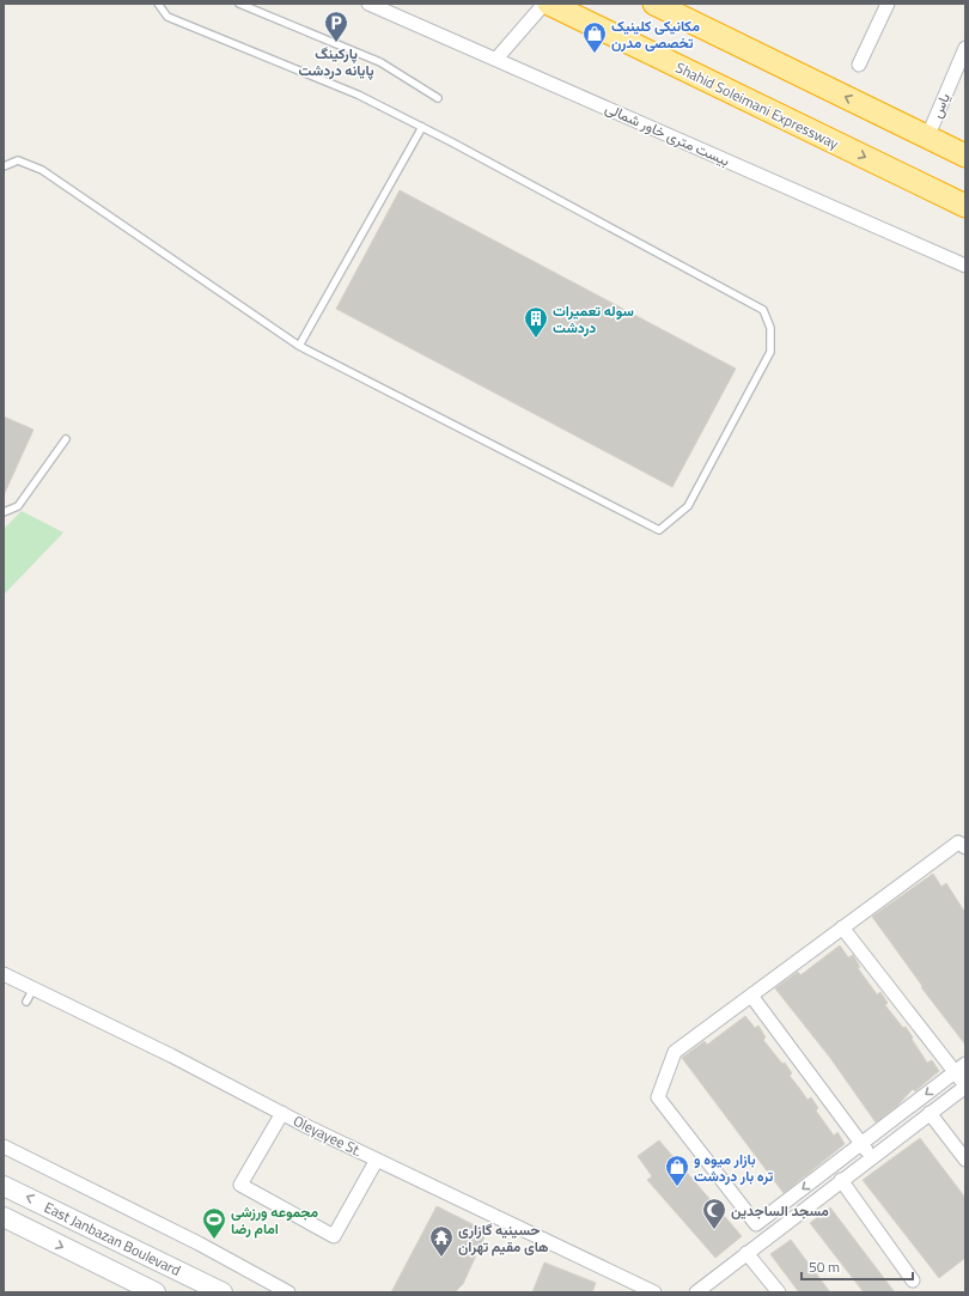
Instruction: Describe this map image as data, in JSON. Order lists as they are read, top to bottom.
{
  "streets": {
    "highway": ["Shahid Soleimani Expressway"],
    "main road": ["East Janbazan Boulevard"],
    "street": ["یاس", "بیست متری خاور شمالی", "Oleyayee St."]
  },
  "places": {
    "parking": ["پارکینگ پایانه دردشت"],
    "shop": ["مکانیکی کلینیک تخصصی مدرن", "بازار میوه و تره بار دردشت"],
    "building": ["سوله تعمیرات دردشت"],
    "mosque": ["مسجد الساجدین"],
    "sports": ["مجموعه ورزشی امام رضا"],
    "temple": ["حسینیه گازاری های مقیم تهران"]
  },
  "scale_bar": "50 m"
}
